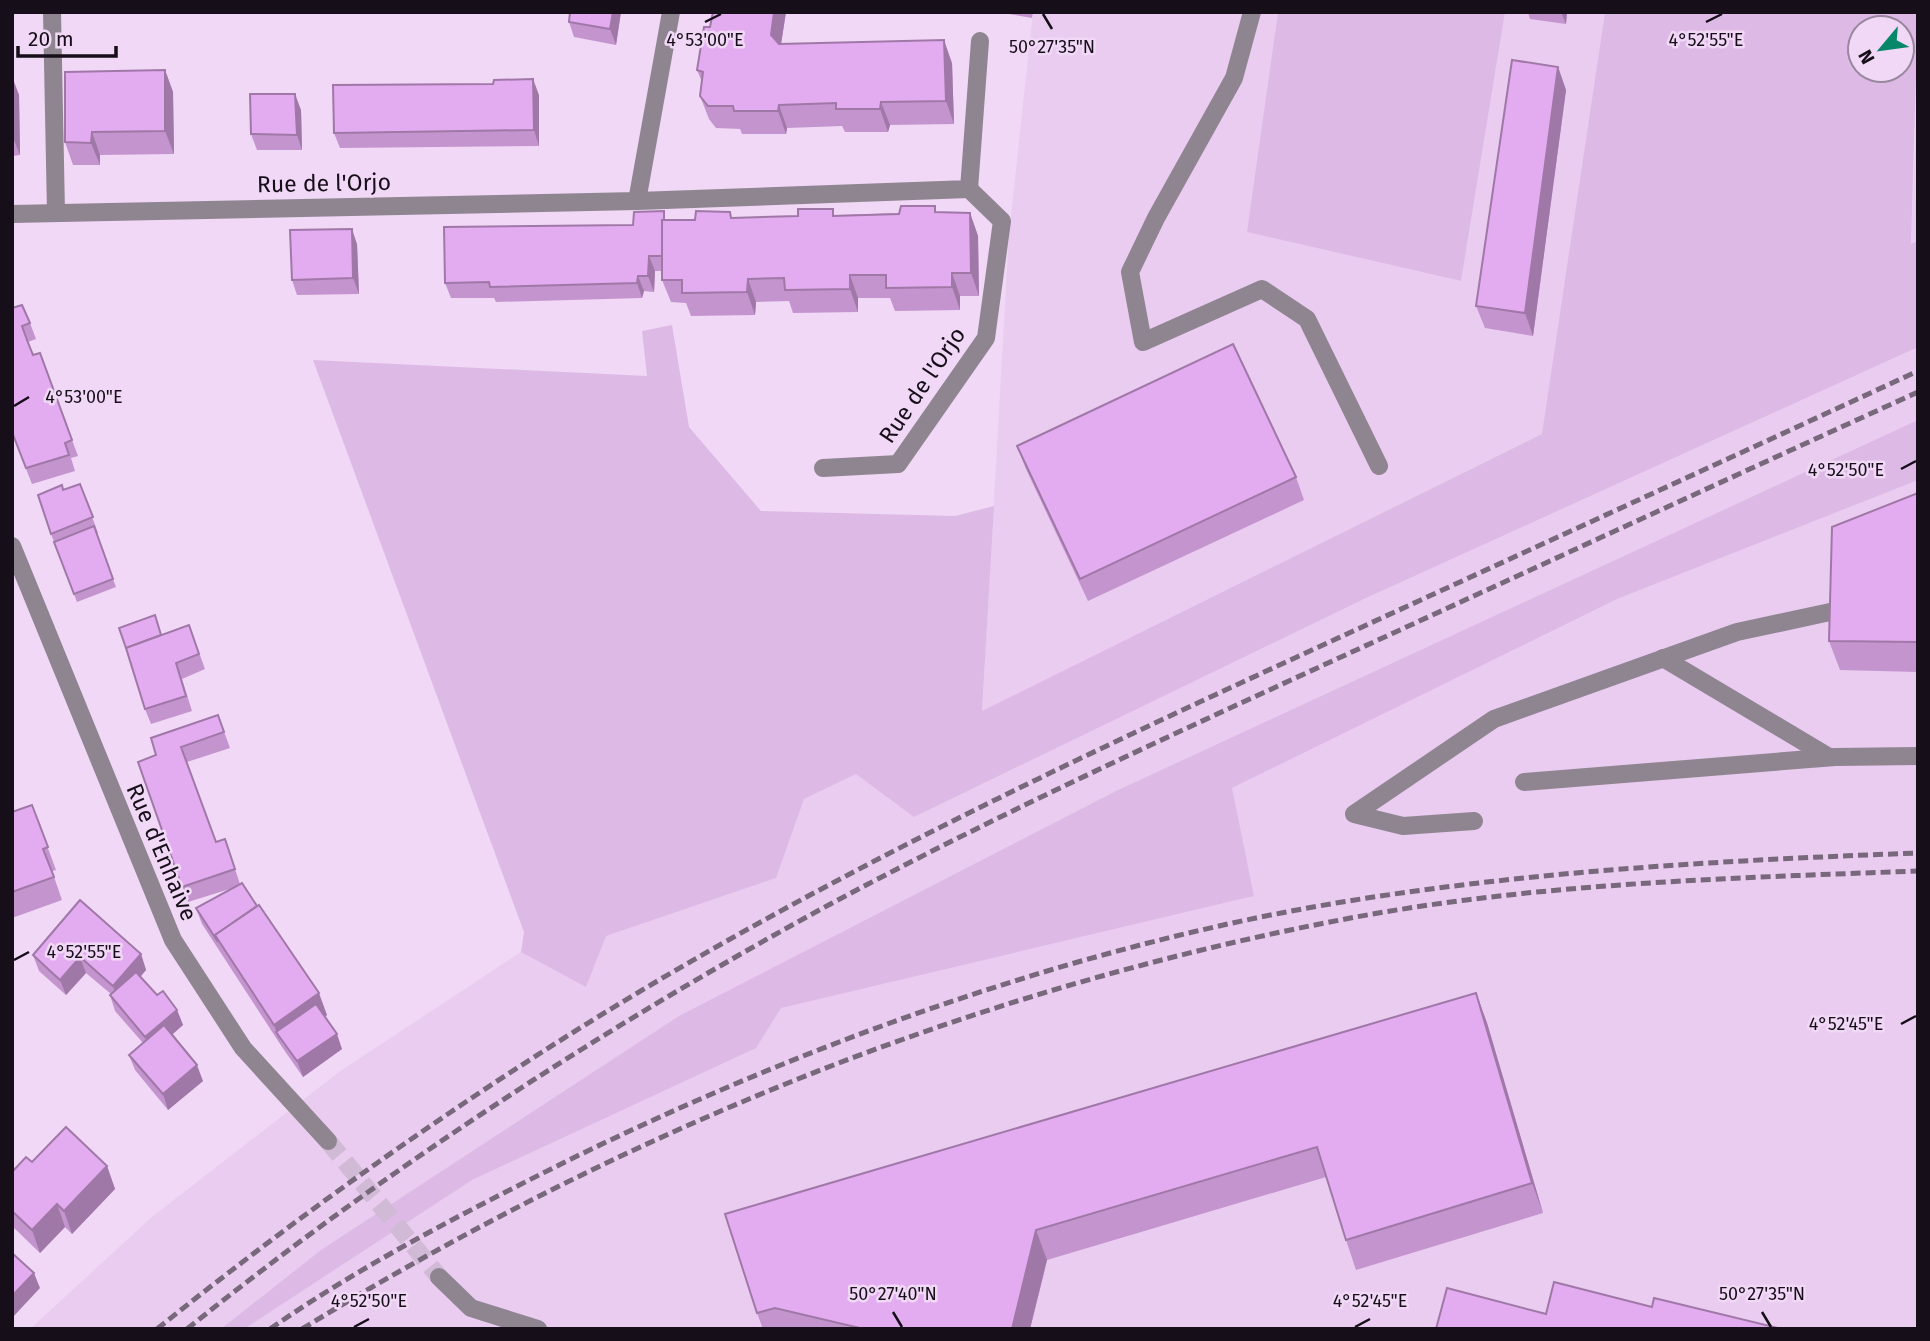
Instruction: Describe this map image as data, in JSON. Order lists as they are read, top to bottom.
{
  "streets": {
    "street": ["Rue de l'Orjo", "Rue d'Enhaive"]
  },
  "scale_bar": "20 m",
  "north": "bottom left",
  "coordinates": [
    "4°53'00\"E",
    "4°52'55\"E",
    "50°27'35\"N",
    "4°52'50\"E",
    "4°52'45\"E",
    "50°27'40\"N"
  ]
}
